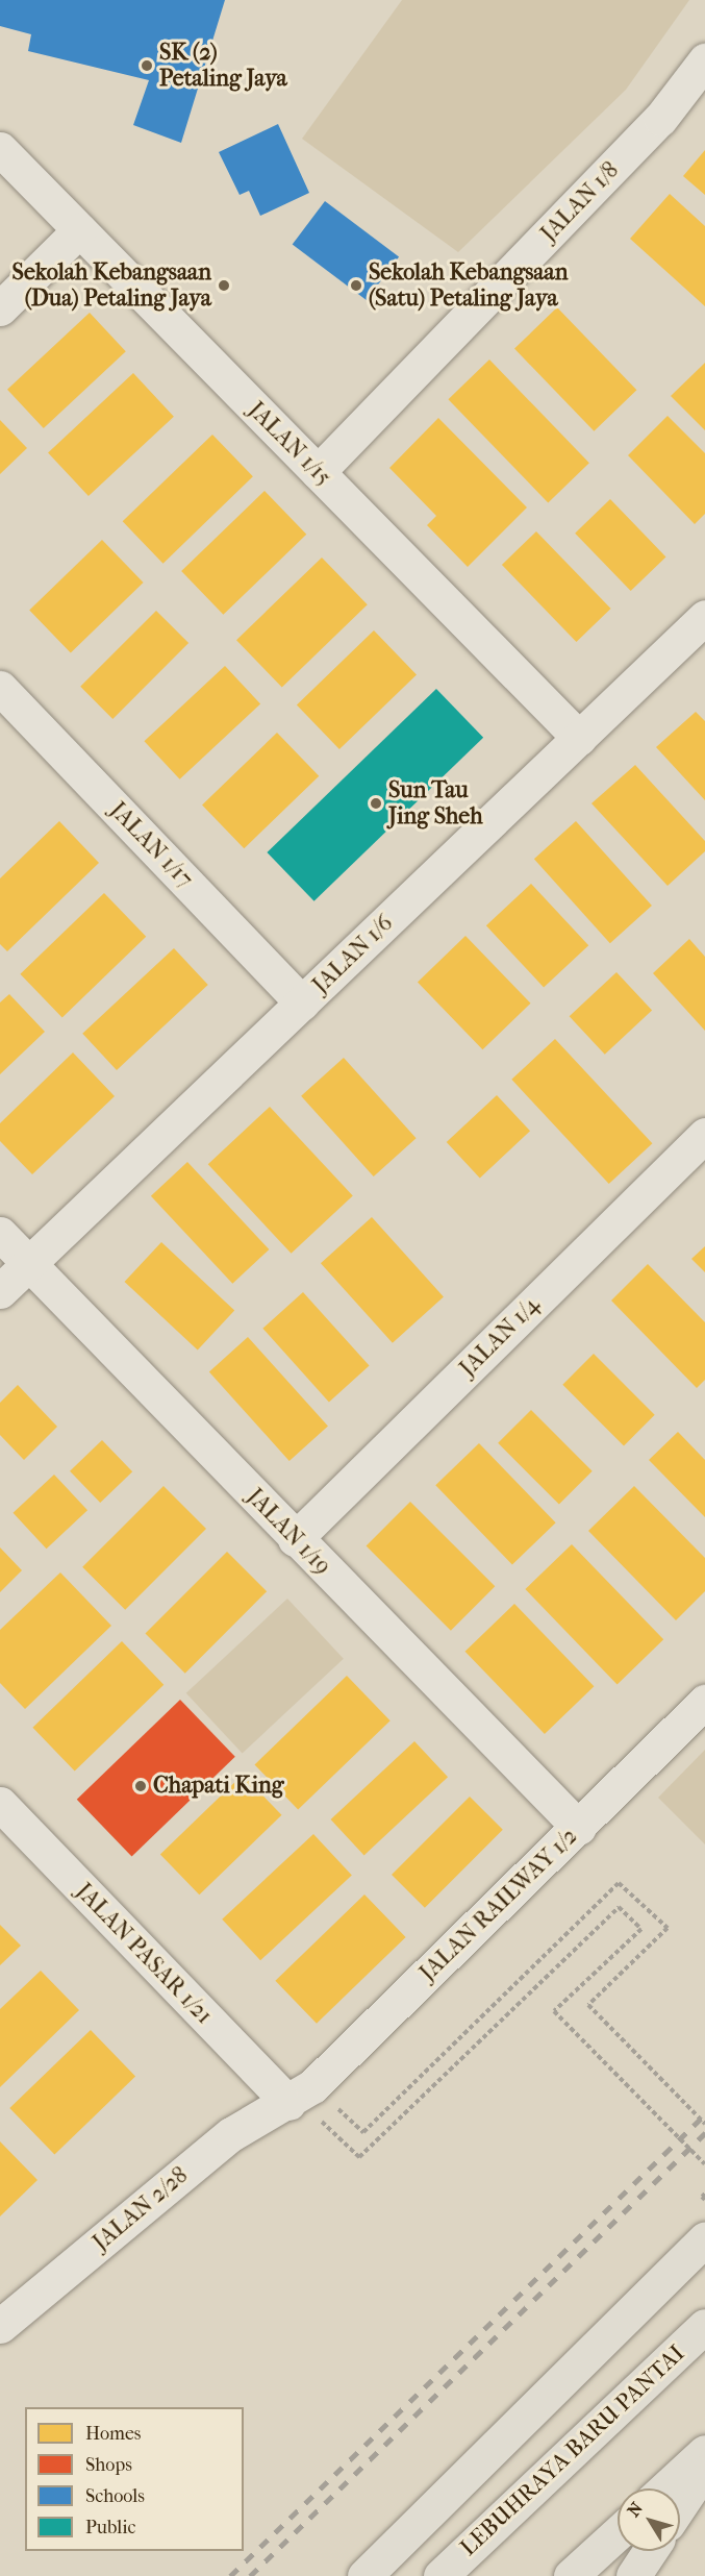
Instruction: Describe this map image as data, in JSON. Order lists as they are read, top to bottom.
{
  "streets": {
    "highway": ["LEBUHRAYA BARU PANTAI"],
    "street": [
      "JALAN 1/8",
      "JALAN 1/15",
      "JALAN 1/17",
      "JALAN 1/6",
      "JALAN 1/4",
      "JALAN 1/19",
      "JALAN RAILWAY 1/2",
      "JALAN PASAR 1/21",
      "JALAN 2/28"
    ]
  },
  "crossings": [
    ["JALAN 1/8", "JALAN 1/15"],
    ["JALAN 1/15", "JALAN 1/6"],
    ["JALAN 1/17", "JALAN 1/6"],
    ["JALAN 1/6", "JALAN 1/19"],
    ["JALAN 1/4", "JALAN 1/19"],
    ["JALAN 1/19", "JALAN RAILWAY 1/2"],
    ["JALAN RAILWAY 1/2", "JALAN PASAR 1/21"],
    ["JALAN RAILWAY 1/2", "JALAN 2/28"],
    ["JALAN PASAR 1/21", "JALAN 2/28"]
  ],
  "places": [
    "SK (2) Petaling Jaya",
    "Sekolah Kebangsaan (Dua) Petaling Jaya",
    "Sekolah Kebangsaan (Satu) Petaling Jaya",
    "Sun Tau Jing Sheh",
    "Chapati King"
  ],
  "legend": [
    "Homes",
    "Shops",
    "Schools",
    "Public"
  ],
  "north": "top left"
}
